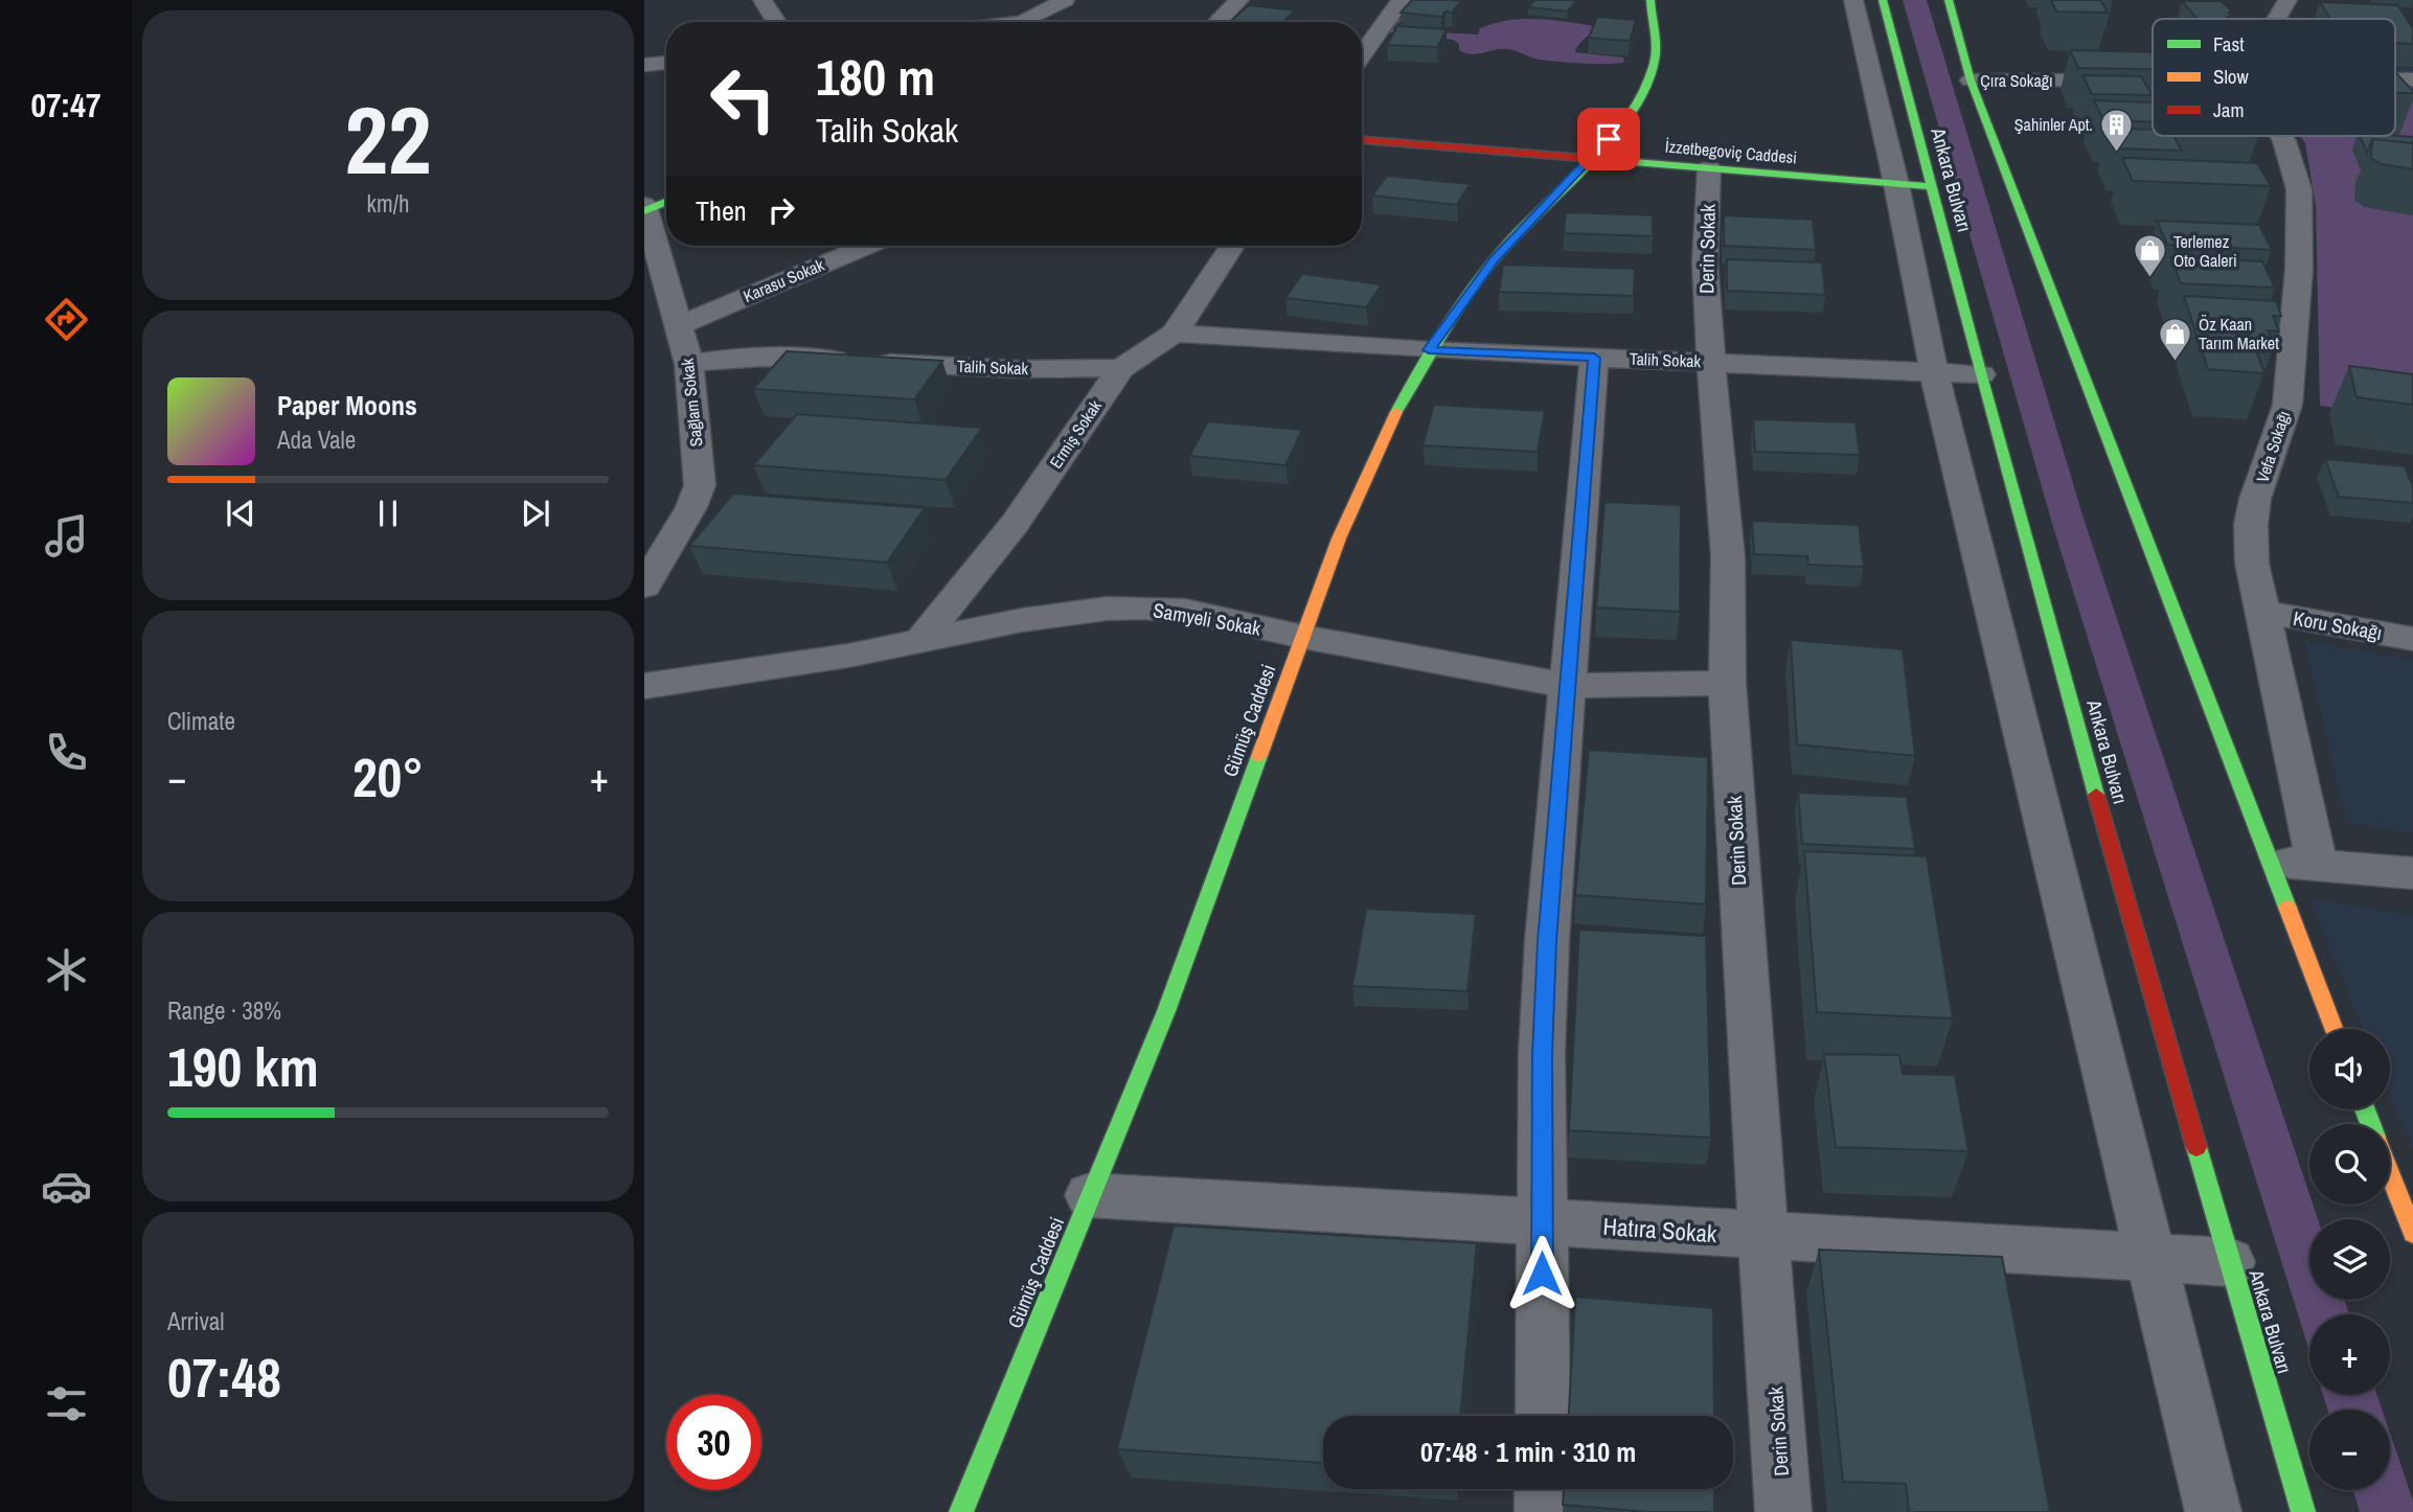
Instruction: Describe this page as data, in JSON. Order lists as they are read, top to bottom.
{
  "streets": {
    "main road": ["İzzetbegoviç Caddesi", "Ankara Bulvarı", "Gümüş Caddesi"],
    "street": [
      "Çıra Sokağı",
      "Derin Sokak",
      "Karasu Sokak",
      "Talih Sokak",
      "Sağlam Sokak",
      "Ermiş Sokak",
      "Vefa Sokağı",
      "Samyeli Sokak",
      "Koru Sokağı",
      "Hatıra Sokak"
    ]
  },
  "crossings": [
    ["İzzetbegoviç Caddesi", "Ankara Bulvarı"],
    ["İzzetbegoviç Caddesi", "Derin Sokak"],
    ["İzzetbegoviç Caddesi", "Gümüş Caddesi"],
    ["Ankara Bulvarı", "Talih Sokak"],
    ["Ankara Bulvarı", "Hatıra Sokak"],
    ["Derin Sokak", "Talih Sokak"],
    ["Derin Sokak", "Samyeli Sokak"],
    ["Derin Sokak", "Hatıra Sokak"],
    ["Karasu Sokak", "Sağlam Sokak"],
    ["Talih Sokak", "Sağlam Sokak"],
    ["Talih Sokak", "Ermiş Sokak"],
    ["Talih Sokak", "Gümüş Caddesi"],
    ["Ermiş Sokak", "Samyeli Sokak"],
    ["Vefa Sokağı", "Koru Sokağı"],
    ["Samyeli Sokak", "Gümüş Caddesi"],
    ["Gümüş Caddesi", "Hatıra Sokak"]
  ],
  "places": {
    "building": ["Şahinler Apt."],
    "shop": ["Terlemez Oto Galeri", "Öz Kaan Tarım Market"]
  },
  "legend": ["Fast", "Slow", "Jam"],
  "page": {
    "tabs": "07:47",
    "tile": [
      ["22", "km/h"],
      "Climate",
      ["Range · 38%", "190 km"],
      ["Arrival", "07:48"]
    ],
    "turn": ["180 m", "Talih Sokak"],
    "then": "Then",
    "song": ["Paper Moons", "Ada Vale"],
    "heat": ["−", "20°", "+"],
    "map_buttons": ["+", "−"],
    "limit": "30",
    "trip": "07:48 · 1 min · 310 m"
  }
}
